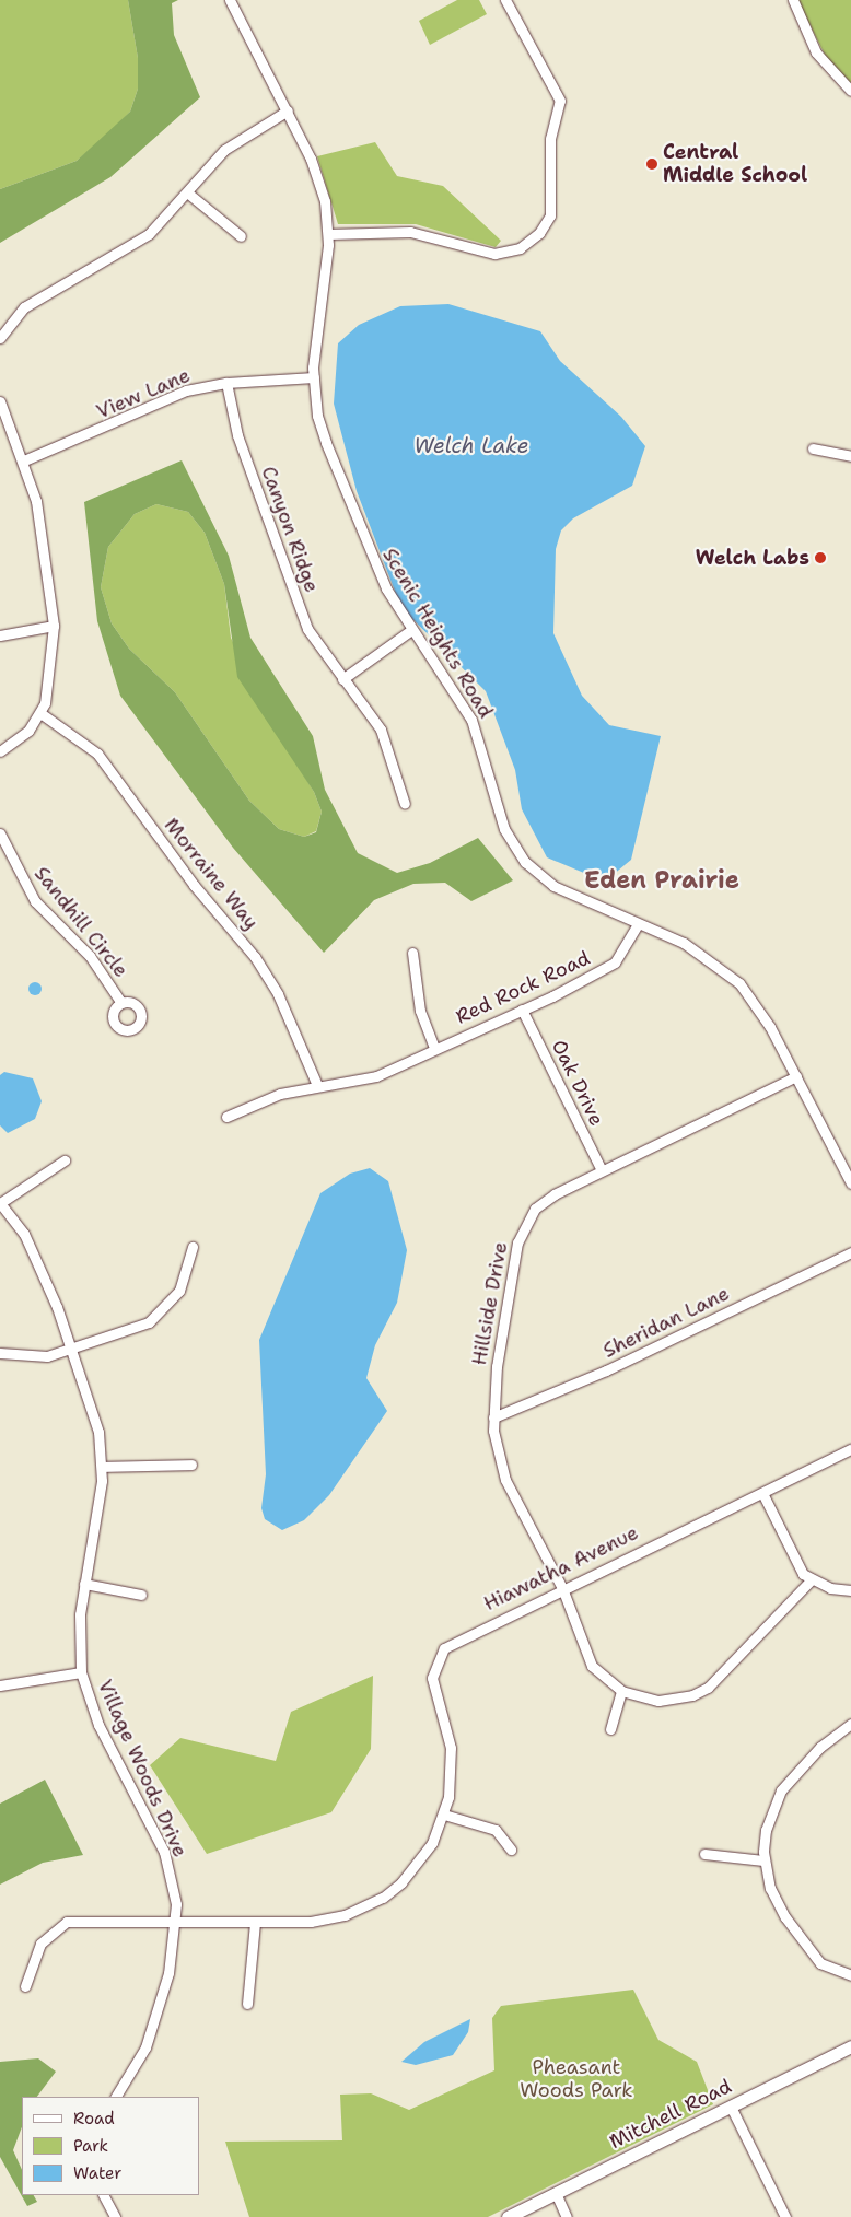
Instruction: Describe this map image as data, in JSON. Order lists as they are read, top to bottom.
{
  "streets": {
    "main road": ["Mitchell Road"],
    "street": [
      "View Lane",
      "Canyon Ridge",
      "Scenic Heights Road",
      "Morraine Way",
      "Sandhill Circle",
      "Red Rock Road",
      "Oak Drive",
      "Hillside Drive",
      "Sheridan Lane",
      "Hiawatha Avenue",
      "Village Woods Drive"
    ]
  },
  "crossings": [
    ["View Lane", "Canyon Ridge"],
    ["View Lane", "Scenic Heights Road"],
    ["Scenic Heights Road", "Red Rock Road"],
    ["Scenic Heights Road", "Hillside Drive"],
    ["Morraine Way", "Red Rock Road"],
    ["Red Rock Road", "Oak Drive"],
    ["Oak Drive", "Hillside Drive"],
    ["Hillside Drive", "Sheridan Lane"],
    ["Hillside Drive", "Hiawatha Avenue"],
    ["Hiawatha Avenue", "Village Woods Drive"]
  ],
  "districts": ["Eden Prairie"],
  "water": ["Welch Lake"],
  "parks": ["Pheasant Woods Park"],
  "places": ["Central Middle School", "Welch Labs"],
  "legend": ["Road", "Park", "Water"]
}
